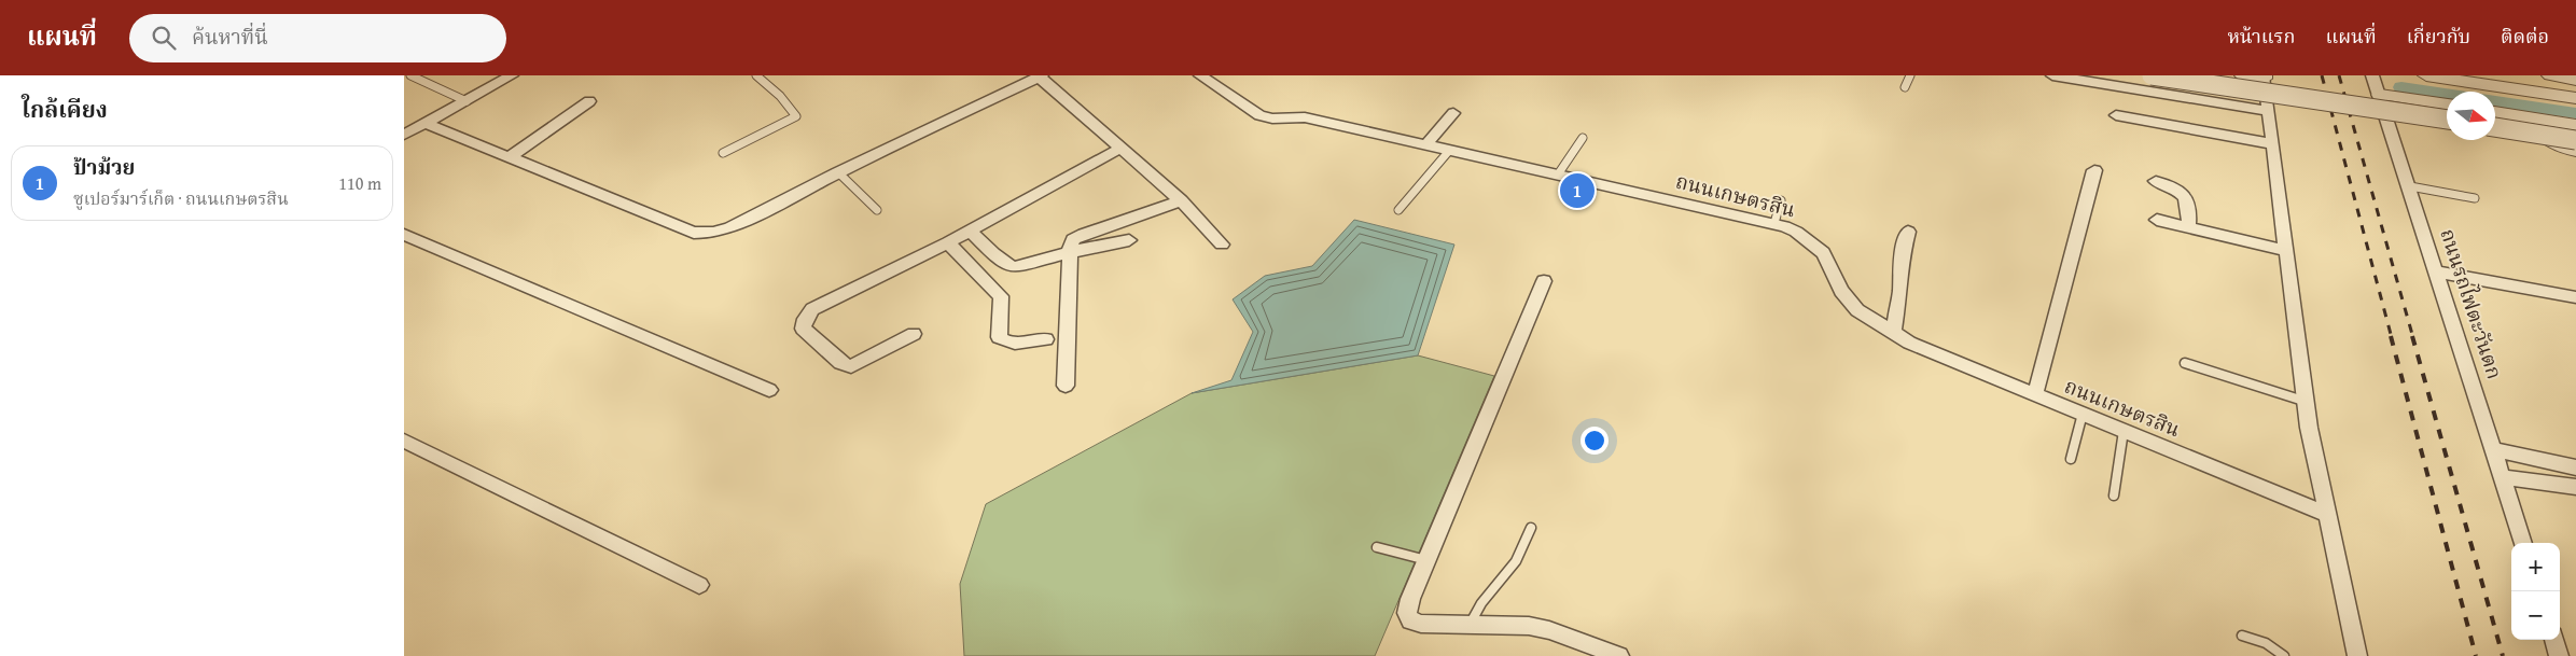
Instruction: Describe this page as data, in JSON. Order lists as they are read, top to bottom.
{
  "streets": {
    "street": ["ถนนเกษตรสิน", "ถนนรถไฟตะวันตก"]
  },
  "north": "right",
  "page": {
    "header": "แผนที่",
    "search": "ค้นหาที่นี่",
    "nav": [
      "หน้าแรก",
      "แผนที่",
      "เกี่ยวกับ",
      "ติดต่อ"
    ],
    "heading": "ใกล้เคียง",
    "list": [
      {
        "mark": "1",
        "name": "ป้าม้วย",
        "note": "ซูเปอร์มาร์เก็ต · ถนนเกษตรสิน",
        "value": "110 m"
      }
    ],
    "pins": "1",
    "map_buttons": ["+", "−"]
  }
}
